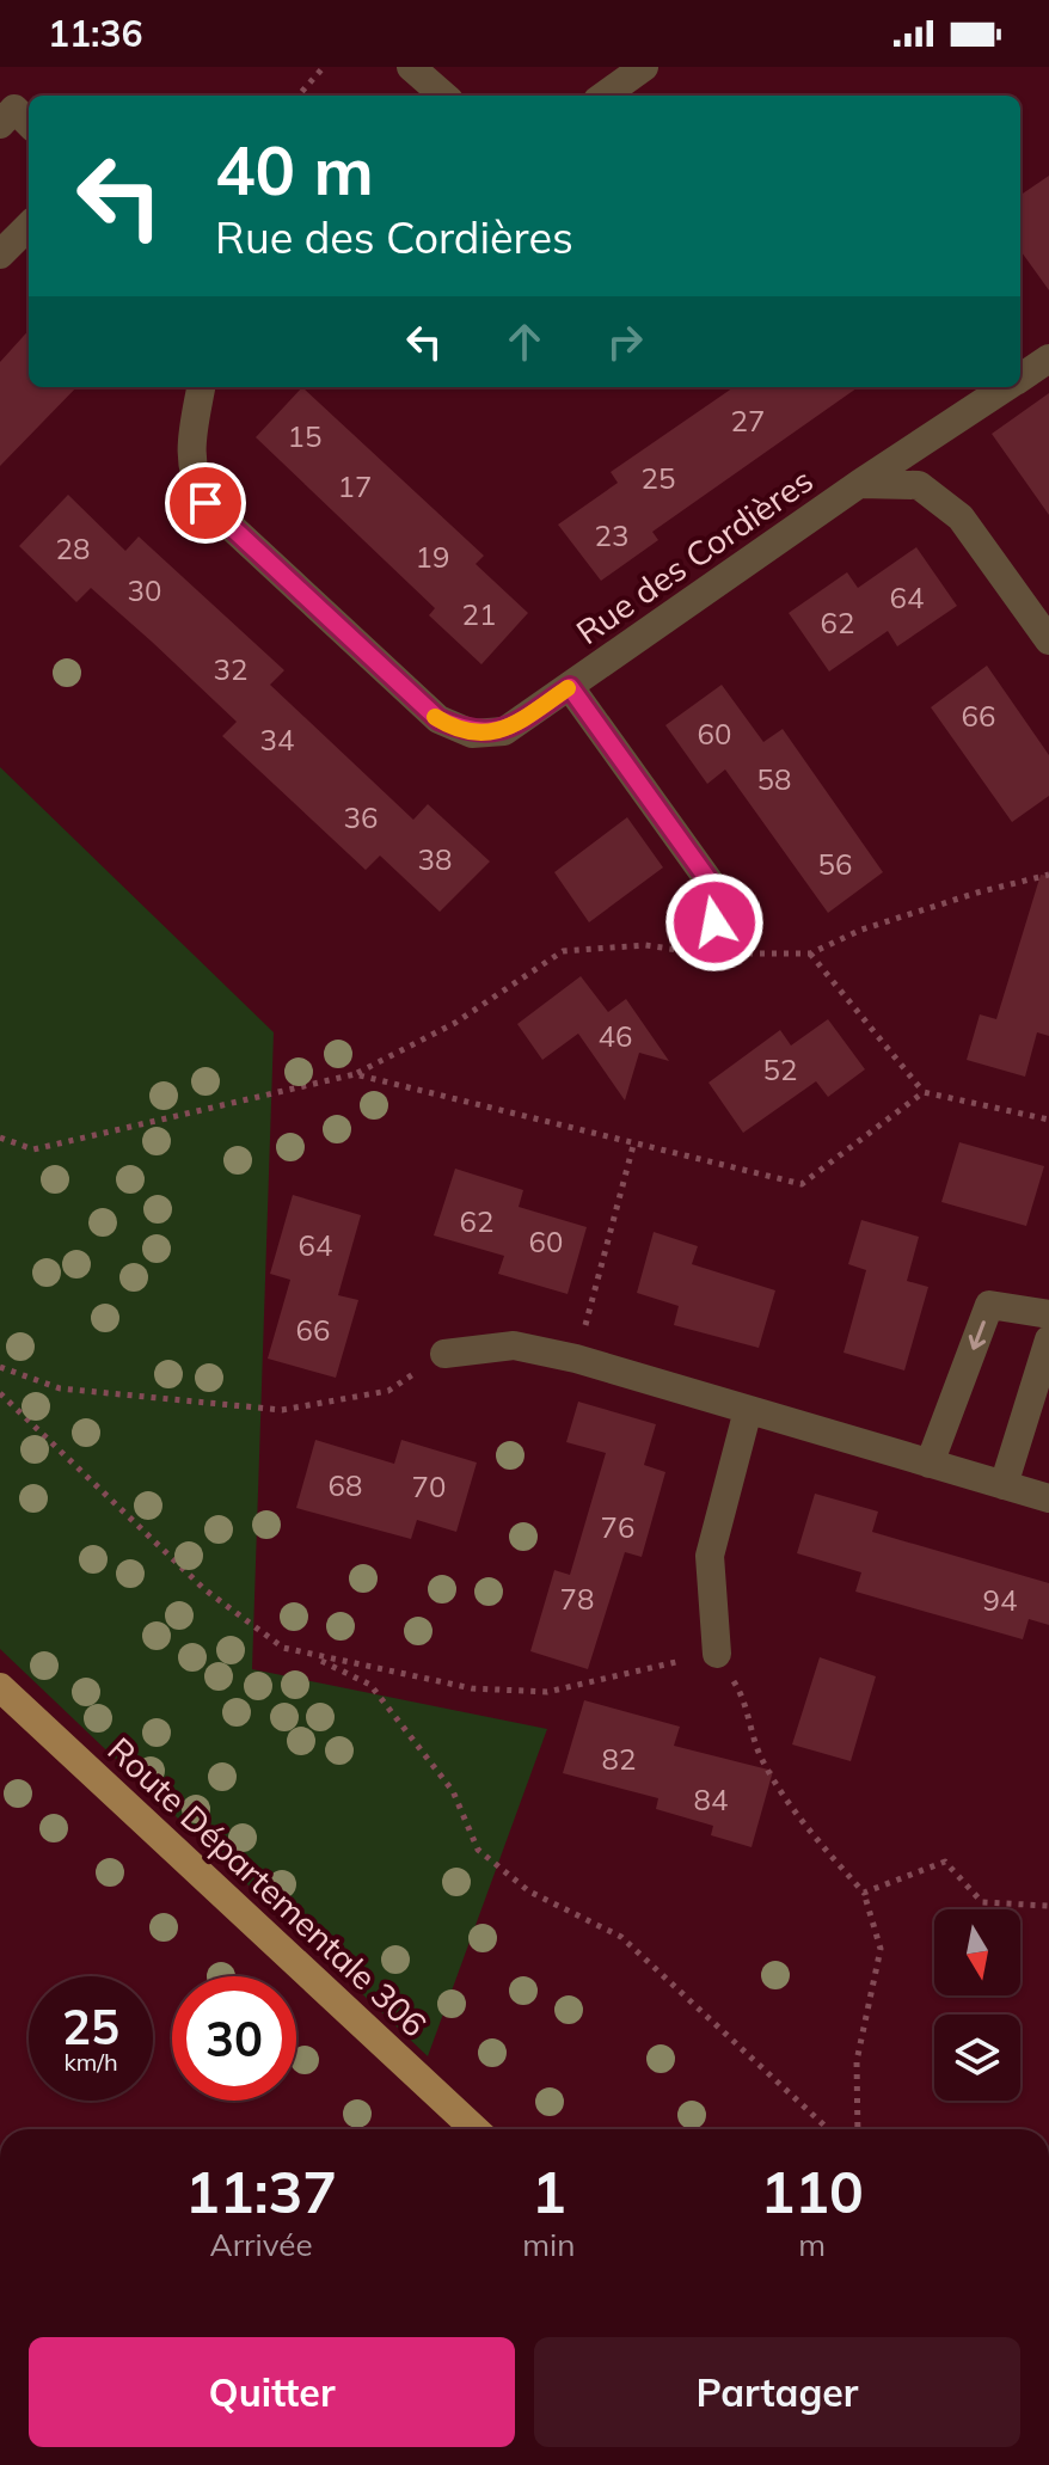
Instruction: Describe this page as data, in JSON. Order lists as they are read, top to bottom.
{
  "streets": {
    "main road": ["Route Départementale 306"],
    "street": ["Rue des Cordières"]
  },
  "house_numbers": [
    "27",
    "15",
    "25",
    "17",
    "23",
    "28",
    "19",
    "30",
    "64",
    "21",
    "62",
    "32",
    "66",
    "60",
    "34",
    "58",
    "36",
    "38",
    "56",
    "46",
    "52",
    "62",
    "60",
    "64",
    "66",
    "68",
    "70",
    "76",
    "78",
    "94",
    "82",
    "84"
  ],
  "north": "bottom",
  "page": {
    "status": "11:36",
    "turn": ["40 m", "Rue des Cordières"],
    "speed": "25 km/h",
    "limit": "30",
    "eta": [
      "11:37",
      "Arrivée",
      "1",
      "min",
      "110",
      "m"
    ],
    "buttons": ["Quitter", "Partager"]
  }
}
